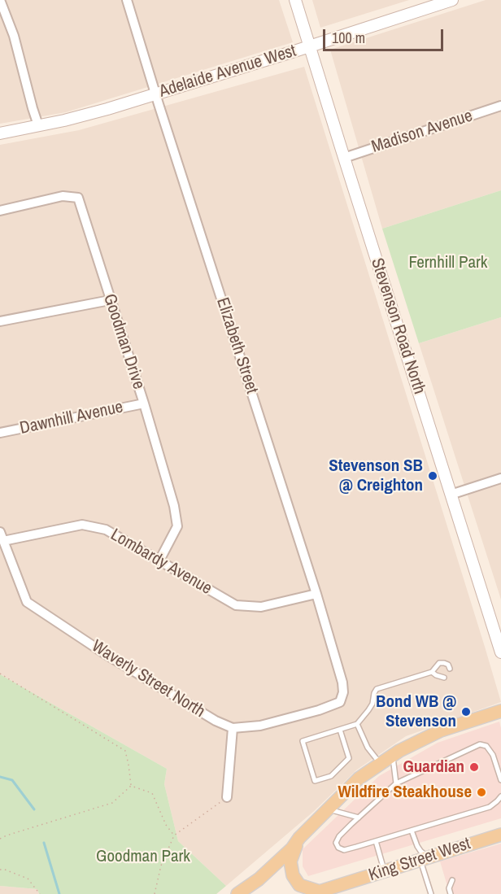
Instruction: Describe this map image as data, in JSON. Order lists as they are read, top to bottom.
{
  "streets": {
    "main road": ["Adelaide Avenue West", "Stevenson Road North", "King Street West"],
    "street": [
      "Madison Avenue",
      "Goodman Drive",
      "Elizabeth Street",
      "Dawnhill Avenue",
      "Lombardy Avenue",
      "Waverly Street North"
    ]
  },
  "crossings": [
    ["Adelaide Avenue West", "Stevenson Road North"],
    ["Adelaide Avenue West", "Elizabeth Street"],
    ["Madison Avenue", "Stevenson Road North"],
    ["Goodman Drive", "Dawnhill Avenue"],
    ["Goodman Drive", "Lombardy Avenue"],
    ["Elizabeth Street", "Lombardy Avenue"],
    ["Elizabeth Street", "Waverly Street North"],
    ["Lombardy Avenue", "Waverly Street North"]
  ],
  "parks": ["Fernhill Park", "Goodman Park"],
  "places": [
    "Stevenson SB @ Creighton",
    "Bond WB @ Stevenson",
    "Guardian",
    "Wildfire Steakhouse"
  ],
  "scale_bar": "100 m"
}
